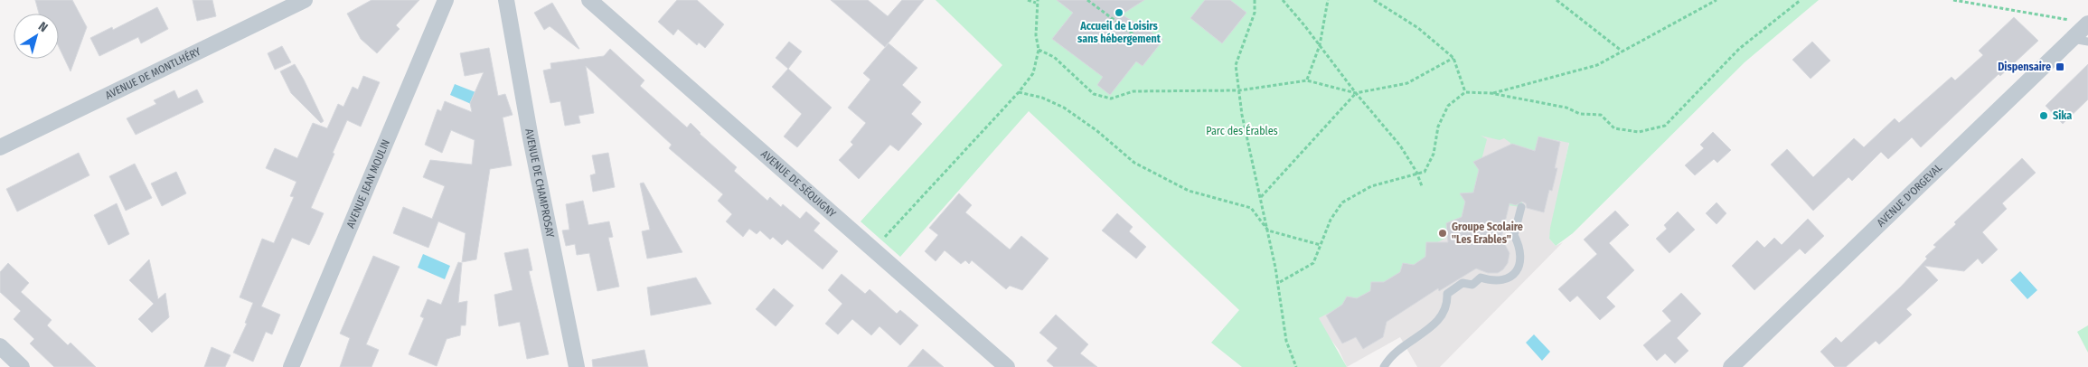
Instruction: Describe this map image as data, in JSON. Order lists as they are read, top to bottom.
{
  "streets": {
    "street": [
      "AVENUE DE MONTLHÉRY",
      "AVENUE JEAN MOULIN",
      "AVENUE DE CHAMPROSAY",
      "AVENUE DE SÉQUIGNY",
      "AVENUE D'ORGEVAL"
    ]
  },
  "parks": ["Parc des Érables"],
  "places": {
    "other": ["Accueil de Loisirs sans hébergement", "Sika", "Groupe Scolaire \"Les Erables\""],
    "transit": ["Dispensaire"]
  },
  "north": "top right"
}
